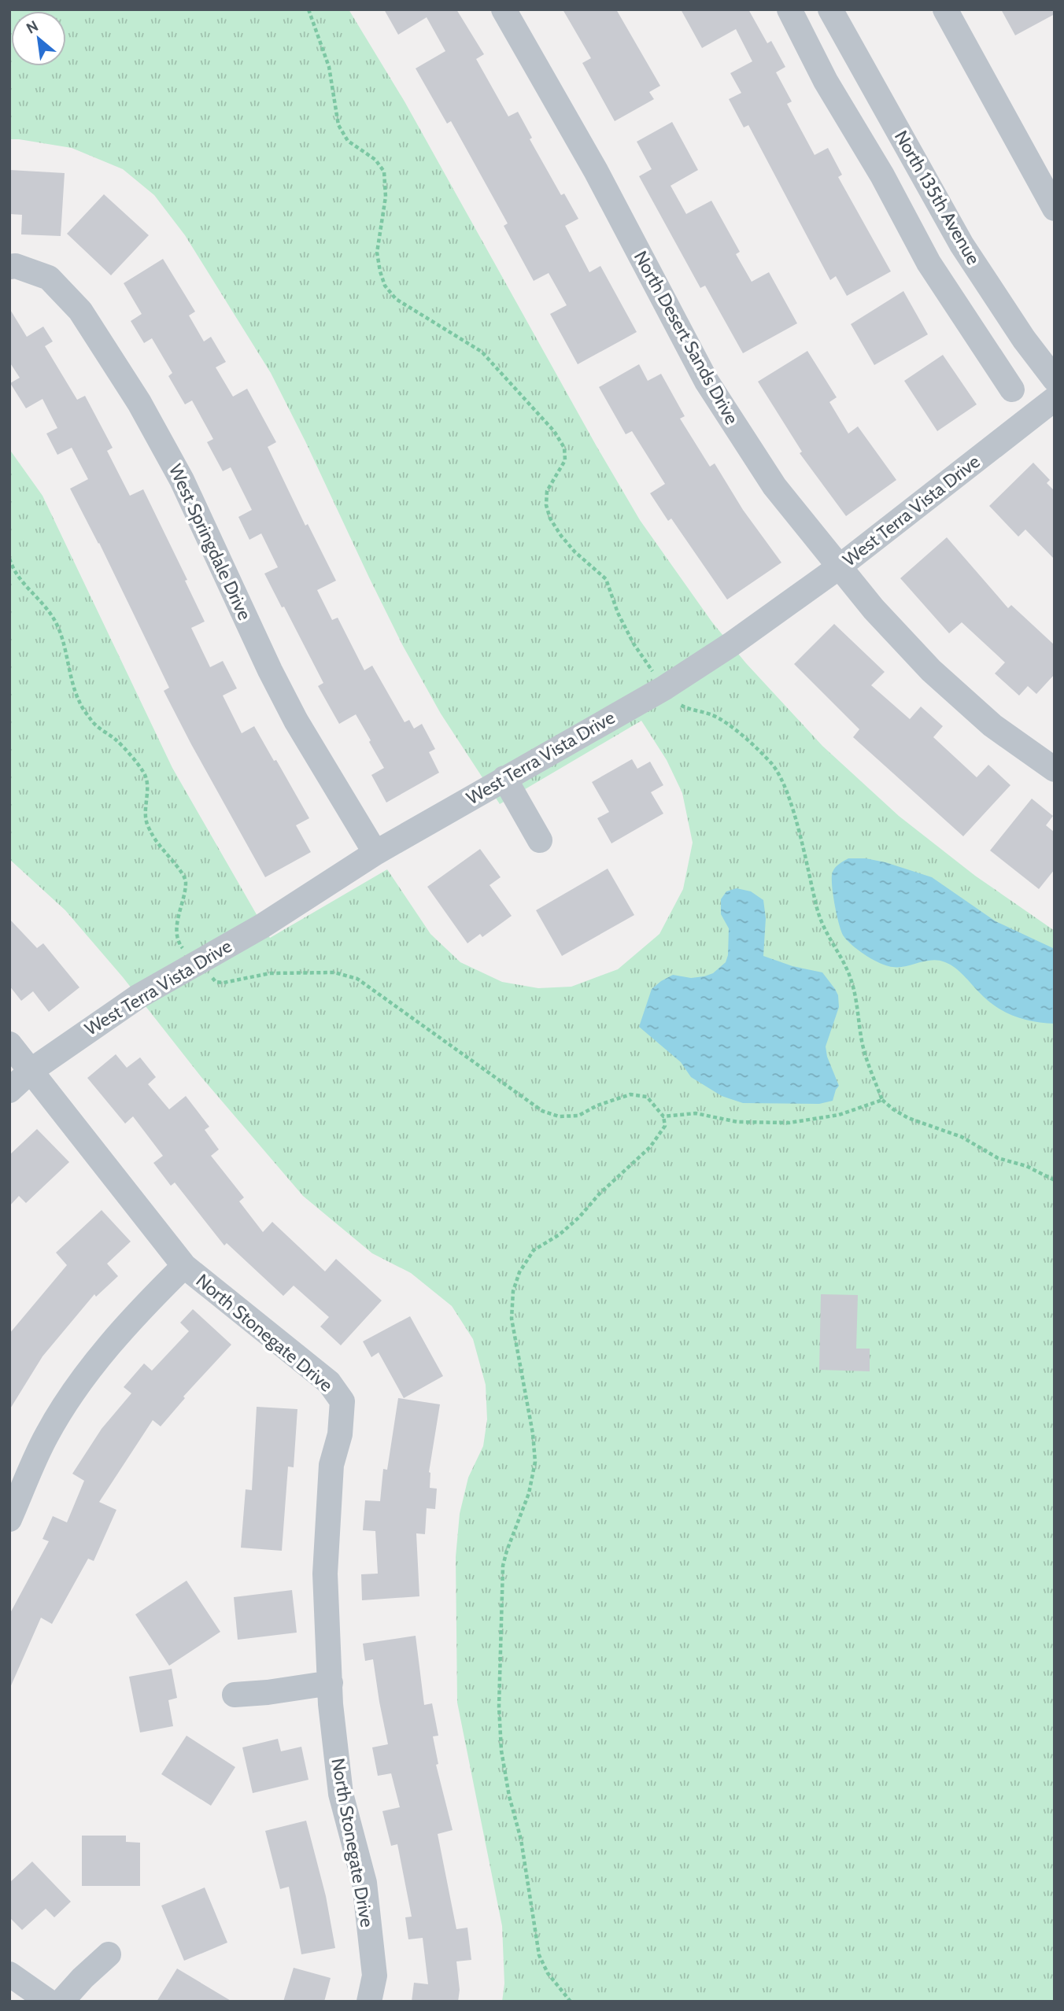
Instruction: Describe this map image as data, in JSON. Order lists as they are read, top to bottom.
{
  "streets": {
    "street": [
      "North 135th Avenue",
      "North Desert Sands Drive",
      "West Terra Vista Drive",
      "West Springdale Drive",
      "North Stonegate Drive"
    ]
  },
  "crossings": [
    ["North Desert Sands Drive", "West Terra Vista Drive"],
    ["West Terra Vista Drive", "West Springdale Drive"],
    ["West Terra Vista Drive", "North Stonegate Drive"]
  ],
  "north": "top left"
}
